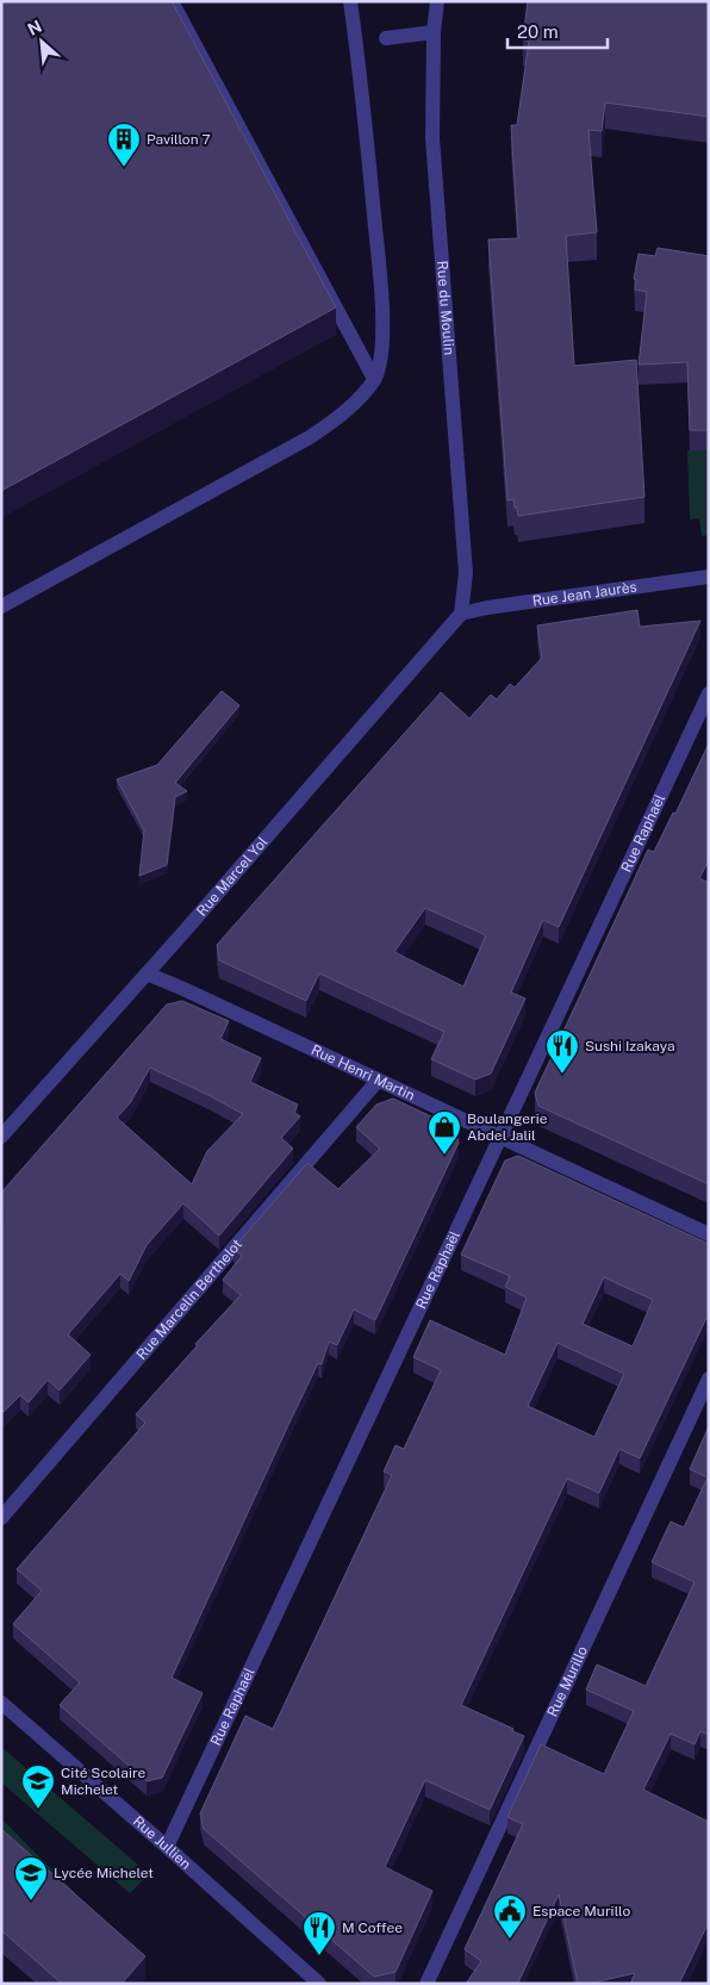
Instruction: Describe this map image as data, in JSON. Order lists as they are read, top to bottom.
{
  "streets": {
    "street": [
      "Rue du Moulin",
      "Rue Jean Jaurès",
      "Rue Raphaël",
      "Rue Marcel Yol",
      "Rue Henri Martin",
      "Rue Marcelin Berthelot",
      "Rue Murillo",
      "Rue Jullien"
    ]
  },
  "crossings": [
    ["Rue du Moulin", "Rue Jean Jaurès"],
    ["Rue du Moulin", "Rue Marcel Yol"],
    ["Rue Jean Jaurès", "Rue Marcel Yol"],
    ["Rue Raphaël", "Rue Henri Martin"],
    ["Rue Raphaël", "Rue Jullien"],
    ["Rue Marcel Yol", "Rue Henri Martin"],
    ["Rue Henri Martin", "Rue Marcelin Berthelot"]
  ],
  "places": {
    "building": ["Pavillon 7"],
    "restaurant": ["Sushi Izakaya", "M Coffee"],
    "shop": ["Boulangerie Abdel Jalil"],
    "school or university": ["Cité Scolaire Michelet", "Lycée Michelet"],
    "public building": ["Espace Murillo"]
  },
  "scale_bar": "20 m",
  "north": "top left"
}
